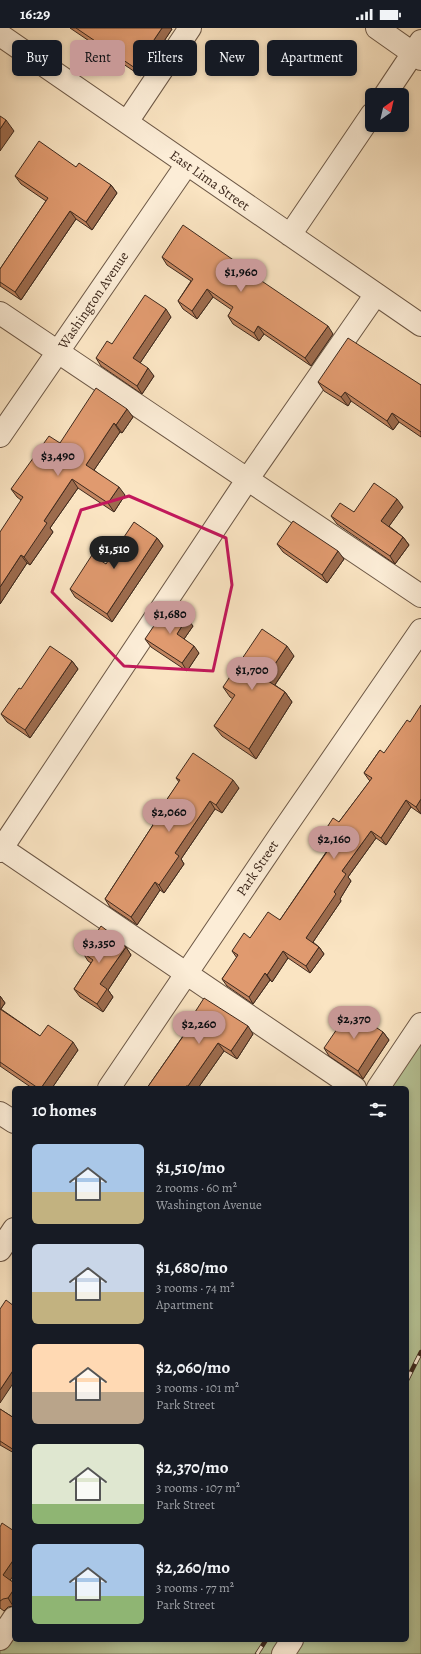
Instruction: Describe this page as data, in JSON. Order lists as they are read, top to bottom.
{
  "streets": {
    "street": ["East Lima Street", "Washington Avenue", "Park Street"]
  },
  "crossings": [
    ["East Lima Street", "Washington Avenue"]
  ],
  "north": "top right",
  "page": {
    "status": "16:29",
    "chip": [
      "Buy",
      "Rent",
      "Filters",
      "New",
      "Apartment"
    ],
    "price": [
      "$1,960",
      "$3,490",
      "$1,510",
      "$1,680",
      "$1,700",
      "$2,060",
      "$2,160",
      "$3,350",
      "$2,370",
      "$2,260"
    ],
    "heading": "10 homes",
    "list": [
      {
        "name": "$1,510/mo",
        "note": "2 rooms · 60 m² · Washington Avenue"
      },
      {
        "name": "$1,680/mo",
        "note": "3 rooms · 74 m² · Apartment"
      },
      {
        "name": "$2,060/mo",
        "note": "3 rooms · 101 m² · Park Street"
      },
      {
        "name": "$2,370/mo",
        "note": "3 rooms · 107 m² · Park Street"
      },
      {
        "name": "$2,260/mo",
        "note": "3 rooms · 77 m² · Park Street"
      }
    ]
  }
}
